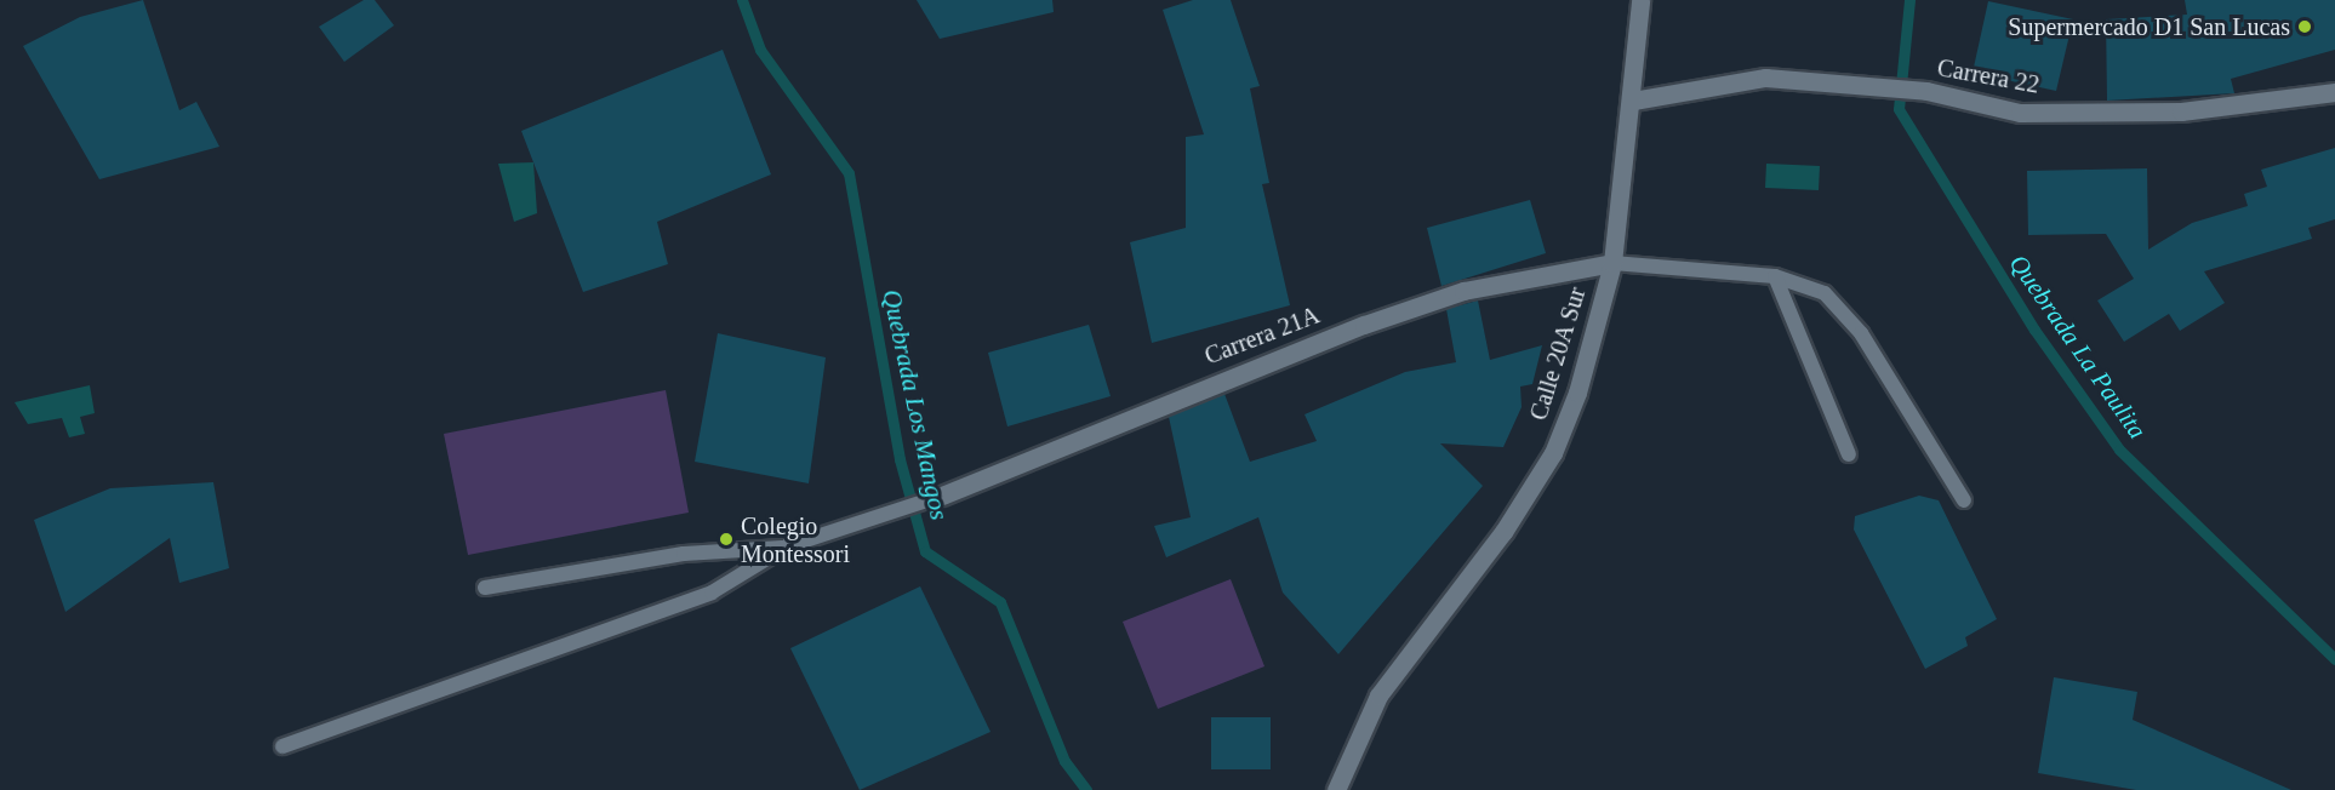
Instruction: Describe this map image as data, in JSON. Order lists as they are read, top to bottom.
{
  "streets": {
    "street": ["Carrera 22", "Carrera 21A", "Calle 20A Sur"]
  },
  "crossings": [
    ["Carrera 22", "Calle 20A Sur"],
    ["Carrera 21A", "Calle 20A Sur"]
  ],
  "water": ["Quebrada La Paulita", "Quebrada Los Mangos"],
  "places": ["Supermercado D1 San Lucas", "Colegio Montessori"]
}
